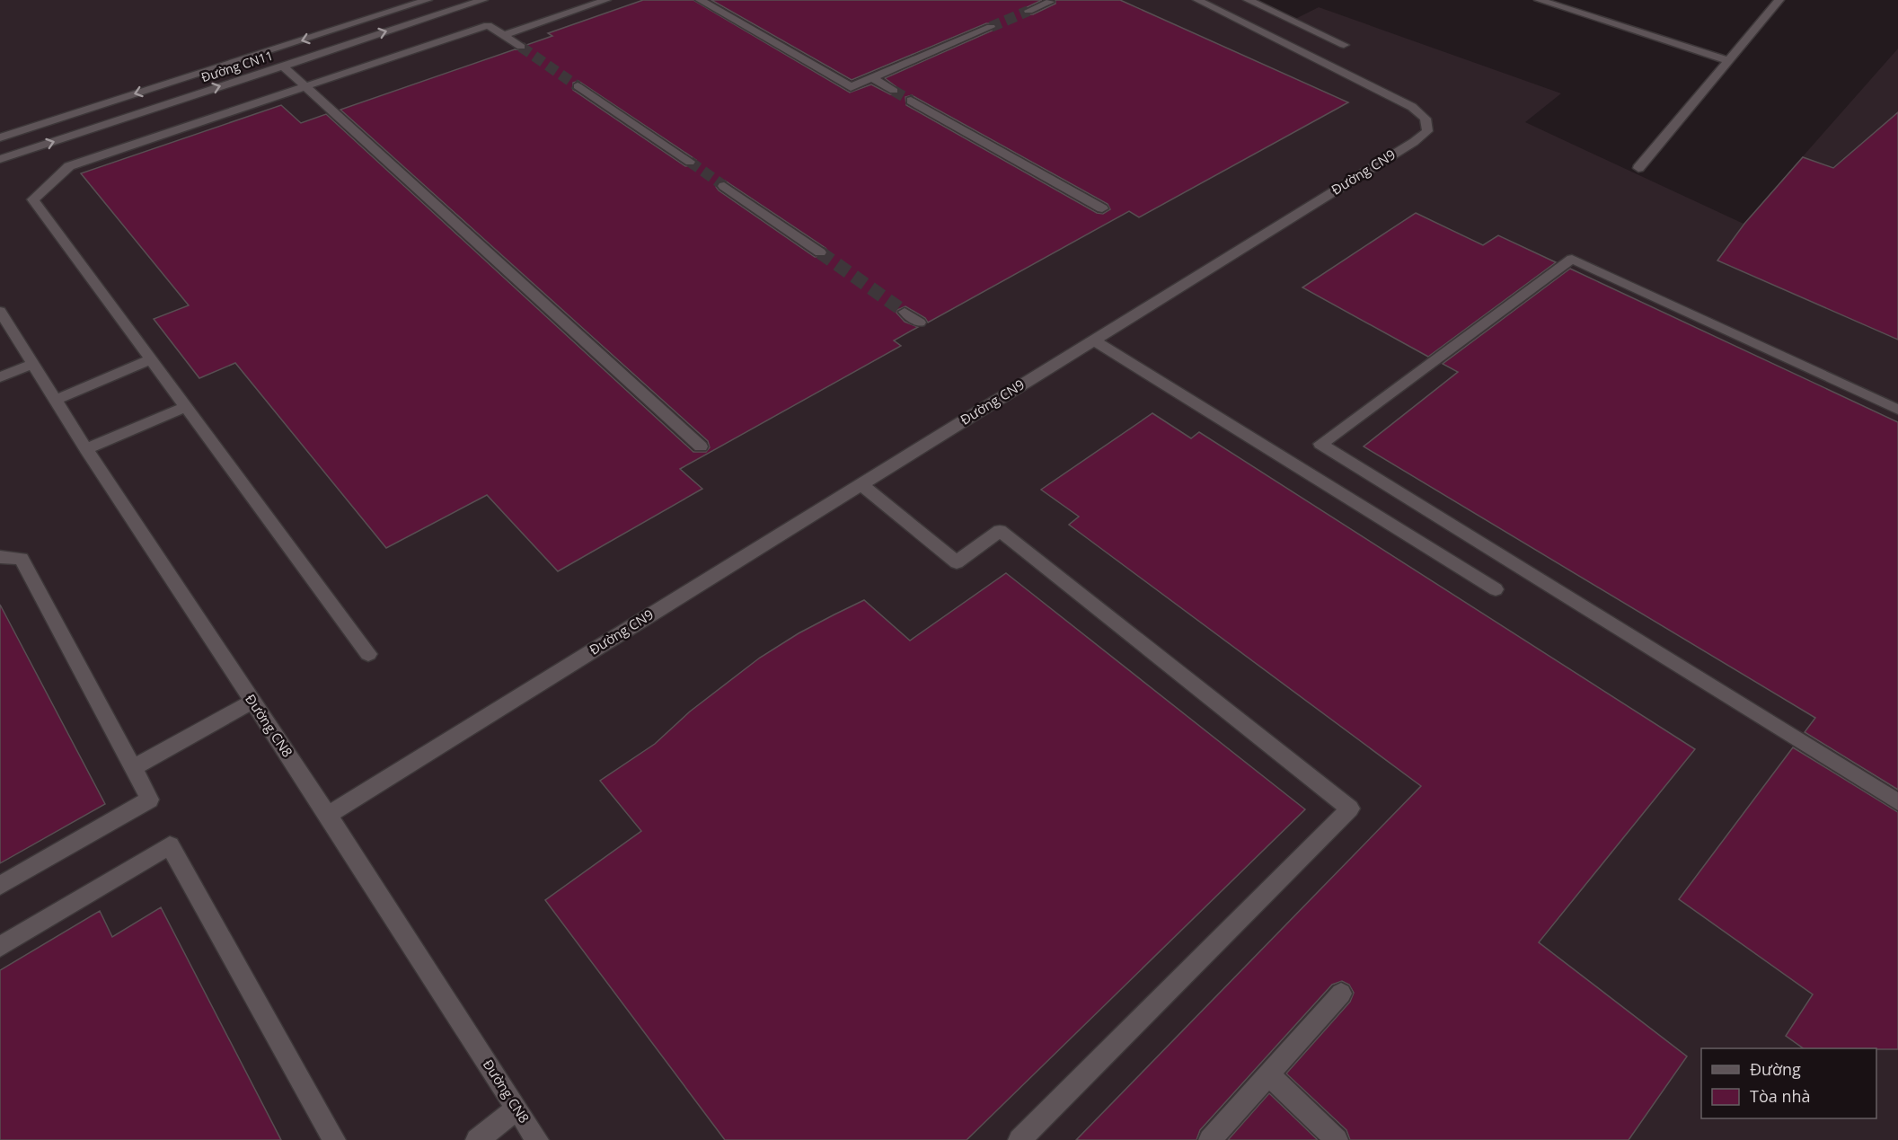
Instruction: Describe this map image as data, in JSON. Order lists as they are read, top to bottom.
{
  "streets": {
    "street": ["Đường CN11", "Đường CN9", "Đường CN8"]
  },
  "crossings": [
    ["Đường CN9", "Đường CN8"]
  ],
  "legend": ["Đường", "Tòa nhà"]
}
